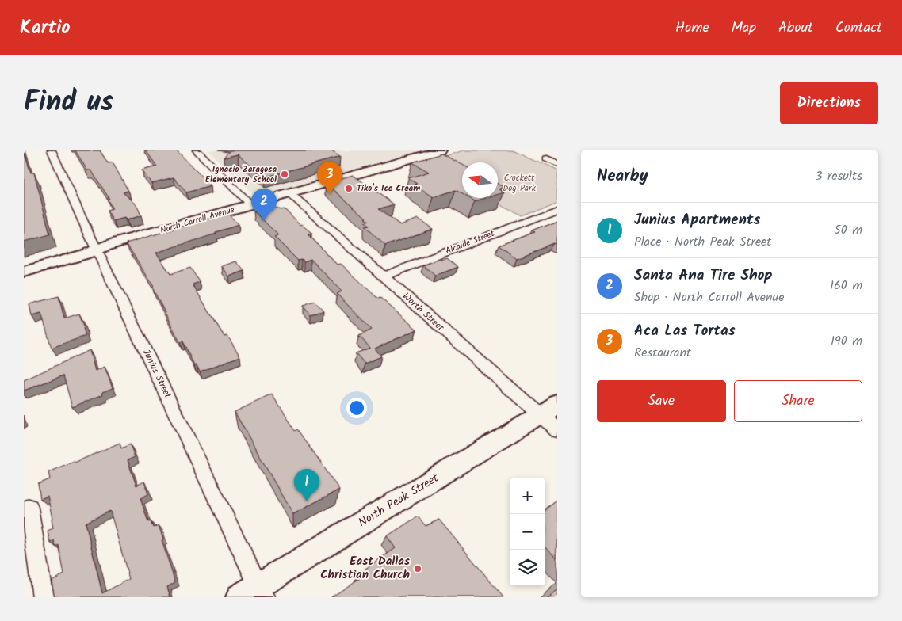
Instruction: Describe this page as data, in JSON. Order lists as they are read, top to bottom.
{
  "streets": {
    "street": [
      "North Carroll Avenue",
      "Alcalde Street",
      "Worth Street",
      "Junius Street",
      "North Peak Street"
    ]
  },
  "crossings": [
    ["North Carroll Avenue", "Worth Street"],
    ["North Carroll Avenue", "Junius Street"],
    ["Alcalde Street", "Worth Street"],
    ["Worth Street", "North Peak Street"],
    ["Junius Street", "North Peak Street"]
  ],
  "parks": ["Crockett Dog Park"],
  "places": ["Ignacio Zaragosa Elementary School", "Tiko's Ice Cream", "East Dallas Christian Church"],
  "north": "left",
  "page": {
    "header": "Kartio",
    "nav": [
      "Home",
      "Map",
      "About",
      "Contact"
    ],
    "title": "Find us",
    "buttons": [
      "Directions",
      ["Save", "Share"]
    ],
    "heading": ["Nearby", "3 results"],
    "pins": ["3", "2", "1"],
    "list": [
      {
        "mark": "1",
        "name": "Junius Apartments",
        "note": "Place · North Peak Street",
        "value": "50 m"
      },
      {
        "mark": "2",
        "name": "Santa Ana Tire Shop",
        "note": "Shop · North Carroll Avenue",
        "value": "160 m"
      },
      {
        "mark": "3",
        "name": "Aca Las Tortas",
        "note": "Restaurant",
        "value": "190 m"
      }
    ],
    "map_buttons": ["+", "−"]
  }
}
